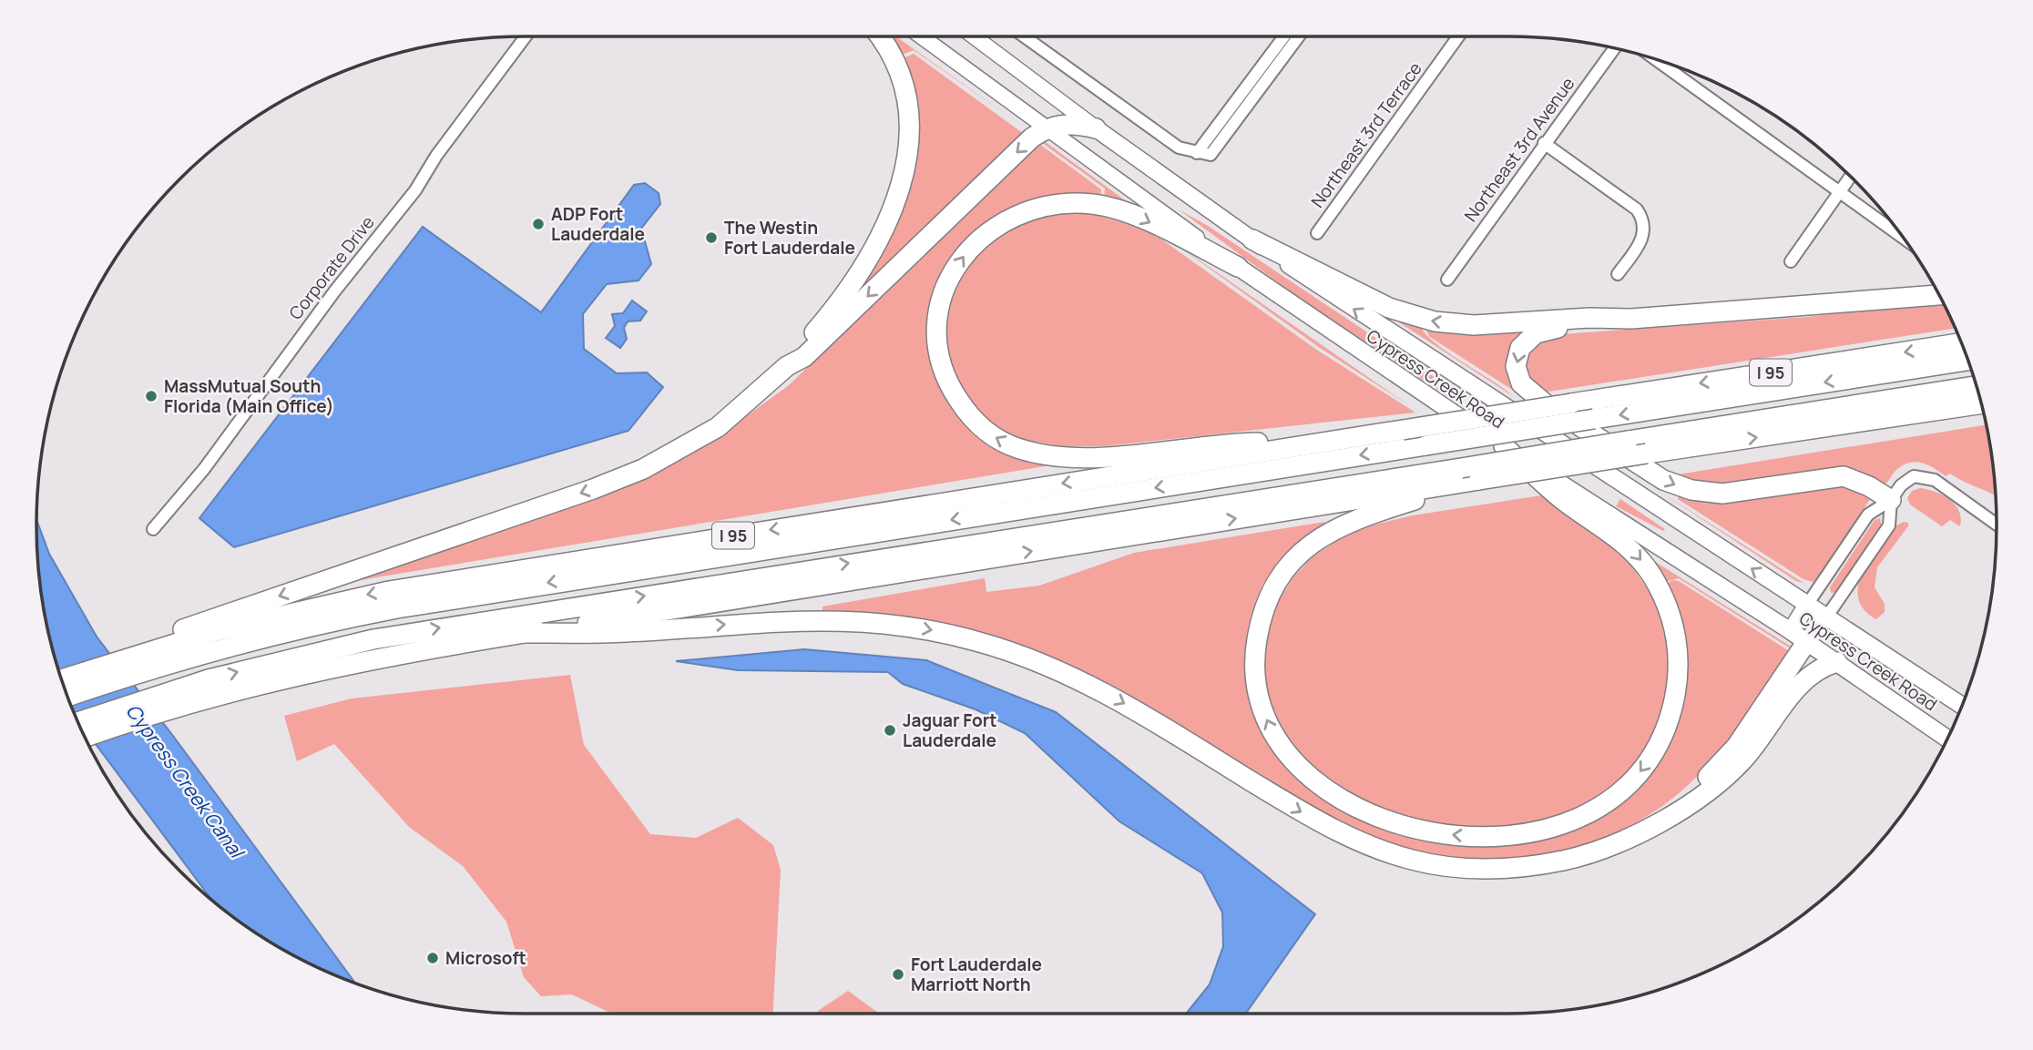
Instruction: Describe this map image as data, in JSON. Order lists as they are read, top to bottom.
{
  "streets": {
    "highway": ["I 95"],
    "main road": ["Cypress Creek Road"],
    "street": ["Northeast 3rd Terrace", "Northeast 3rd Avenue", "Corporate Drive"]
  },
  "water": ["Cypress Creek Canal"],
  "places": [
    "ADP Fort Lauderdale",
    "The Westin Fort Lauderdale",
    "MassMutual South Florida (Main Office)",
    "Jaguar Fort Lauderdale",
    "Microsoft",
    "Fort Lauderdale Marriott North"
  ]
}
